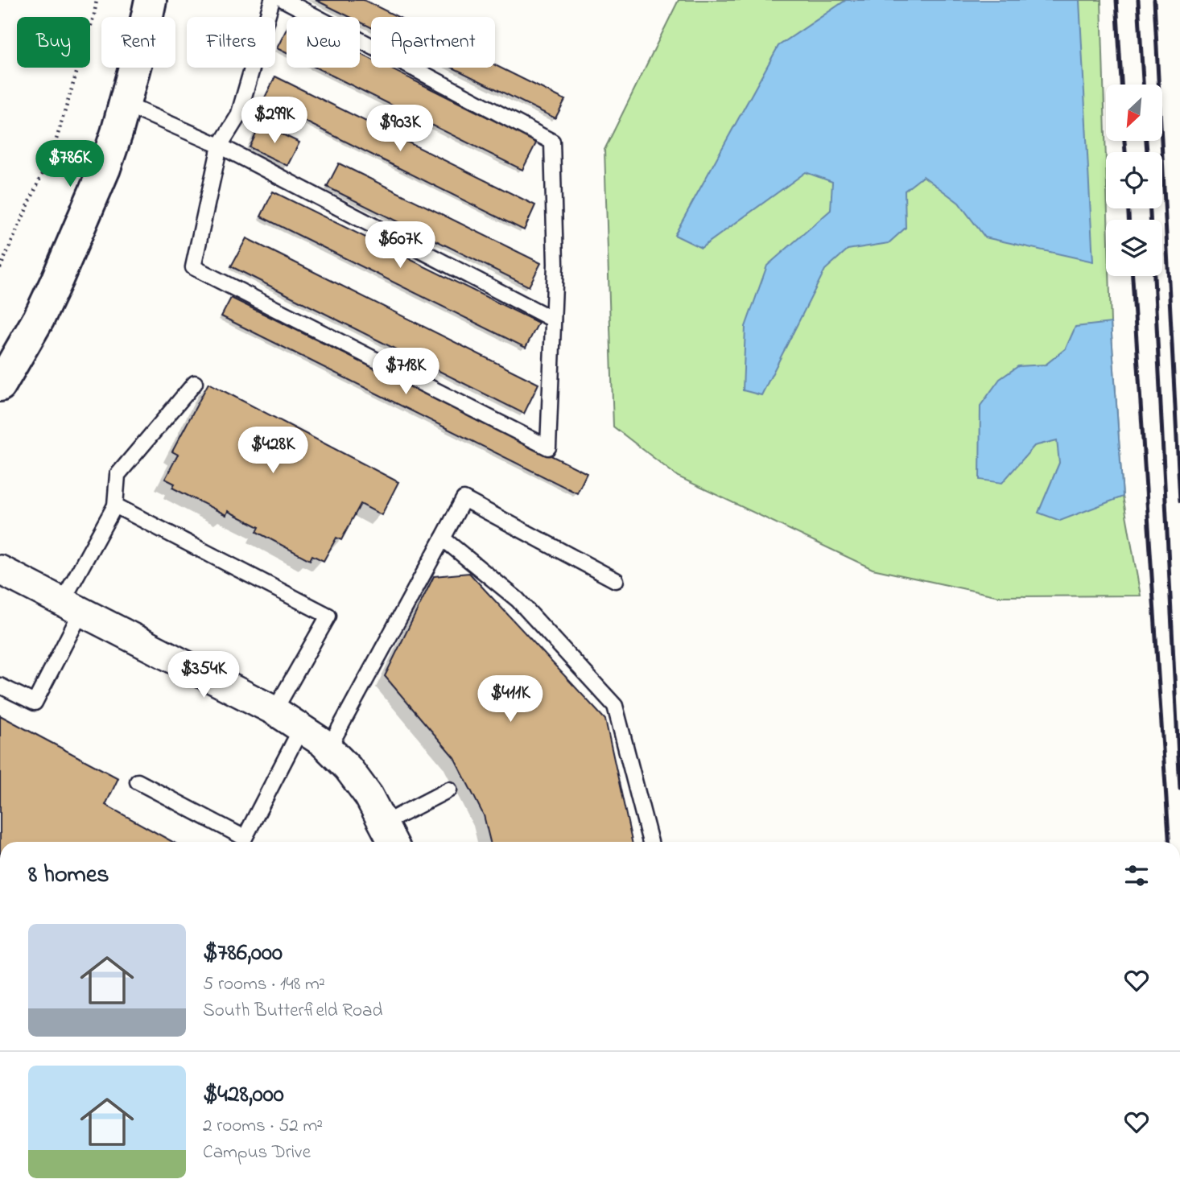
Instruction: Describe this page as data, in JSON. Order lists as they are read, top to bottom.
{
  "north": "bottom left",
  "page": {
    "chip": [
      "Buy",
      "Rent",
      "Filters",
      "New",
      "Apartment"
    ],
    "price": [
      "$299K",
      "$903K",
      "$786K",
      "$607K",
      "$718K",
      "$428K",
      "$354K",
      "$411K"
    ],
    "heading": "8 homes",
    "list": [
      {
        "name": "$786,000",
        "note": "5 rooms · 148 m² · South Butterfield Road"
      },
      {
        "name": "$428,000",
        "note": "2 rooms · 52 m² · Campus Drive"
      }
    ]
  }
}
